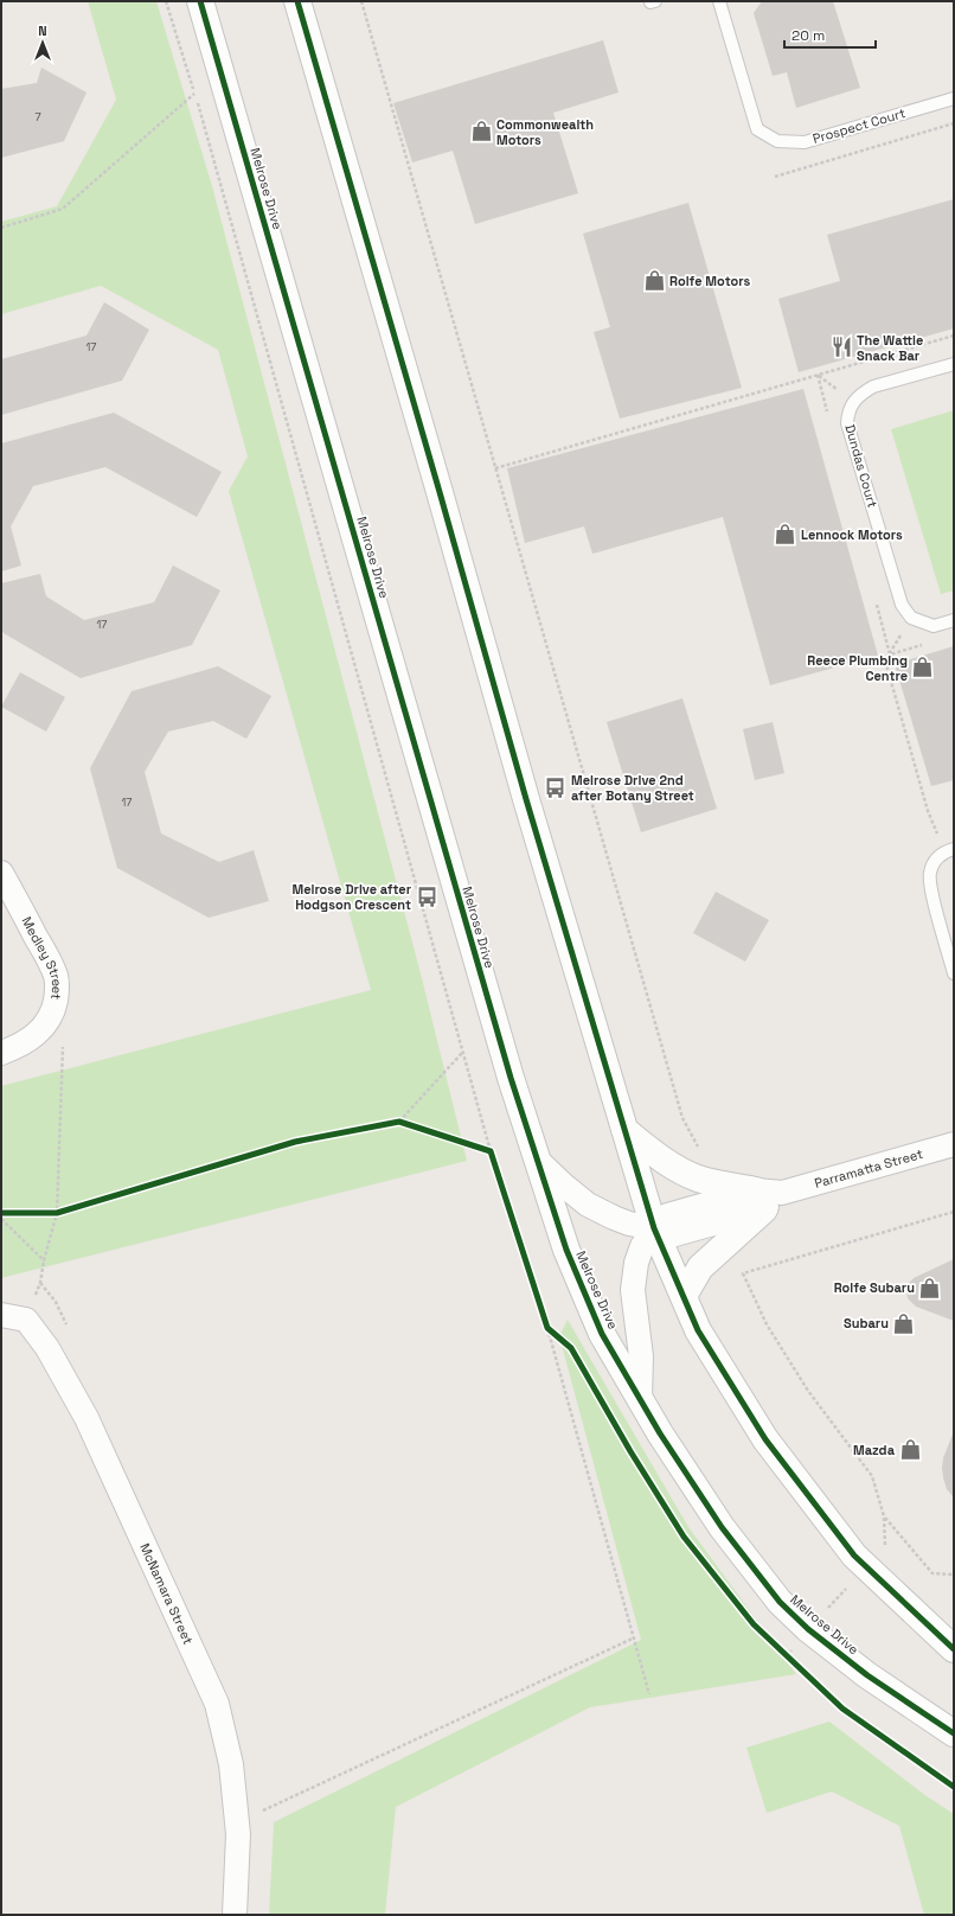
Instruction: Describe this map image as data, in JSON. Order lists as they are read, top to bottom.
{
  "streets": {
    "main road": ["Melrose Drive"],
    "street": ["Medley Street", "Parramatta Street", "McNamara Street"],
    "lane": ["Prospect Court", "Dundas Court"]
  },
  "crossings": [
    ["Melrose Drive", "Parramatta Street"]
  ],
  "places": {
    "shop": [
      "Commonwealth Motors",
      "Rolfe Motors",
      "Lennock Motors",
      "Reece Plumbing Centre",
      "Rolfe Subaru",
      "Subaru",
      "Mazda"
    ],
    "restaurant": ["The Wattle Snack Bar"],
    "bus stop": ["Melrose Drive 2nd after Botany Street", "Melrose Drive after Hodgson Crescent"]
  },
  "house_numbers": [
    "7",
    "17",
    "17",
    "17"
  ],
  "scale_bar": "20 m",
  "north": "top"
}
